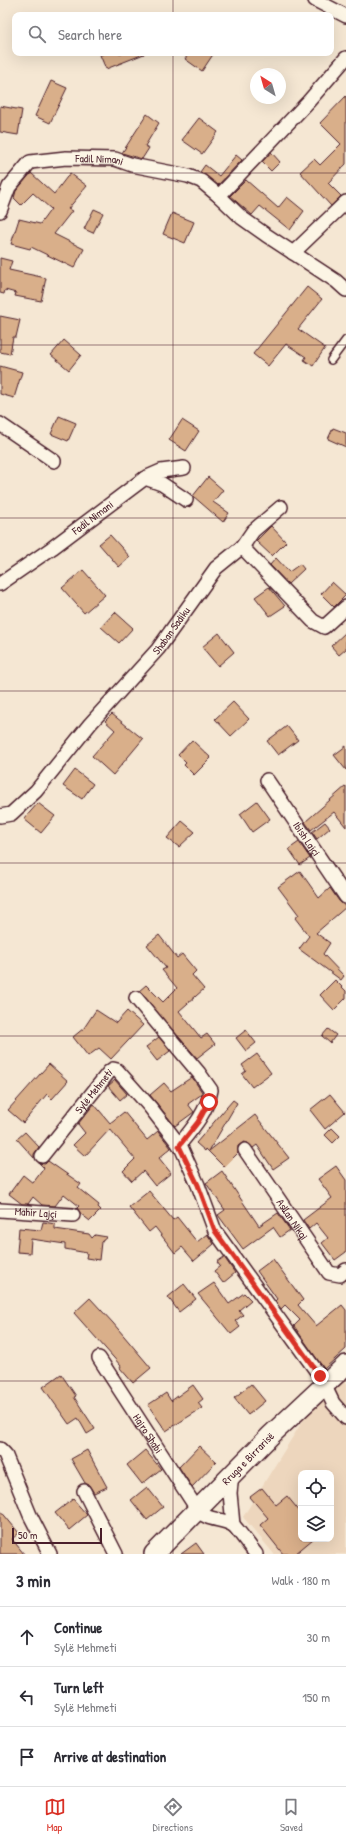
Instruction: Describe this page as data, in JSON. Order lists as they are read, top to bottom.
{
  "streets": {
    "street": [
      "Fadil Nimani",
      "Shaban Sadiku",
      "Ibish Lajçi",
      "Sylë Mehmeti",
      "Mahir Lajçi",
      "Asllan Nikqi",
      "Hajro Shabi",
      "Rruga e Birrarisë"
    ]
  },
  "crossings": [
    ["Sylë Mehmeti", "Rruga e Birrarisë"],
    ["Hajro Shabi", "Rruga e Birrarisë"]
  ],
  "scale_bar": "50 m",
  "north": "top left",
  "page": {
    "search": "Search here",
    "scale": "50 m",
    "heading": ["3 min", "Walk · 180 m"],
    "list": [
      ["Continue", "Sylë Mehmeti", "30 m"],
      ["Turn left", "Sylë Mehmeti", "150 m"],
      "Arrive at destination"
    ],
    "nav": ["Map", "Directions", "Saved"]
  }
}
